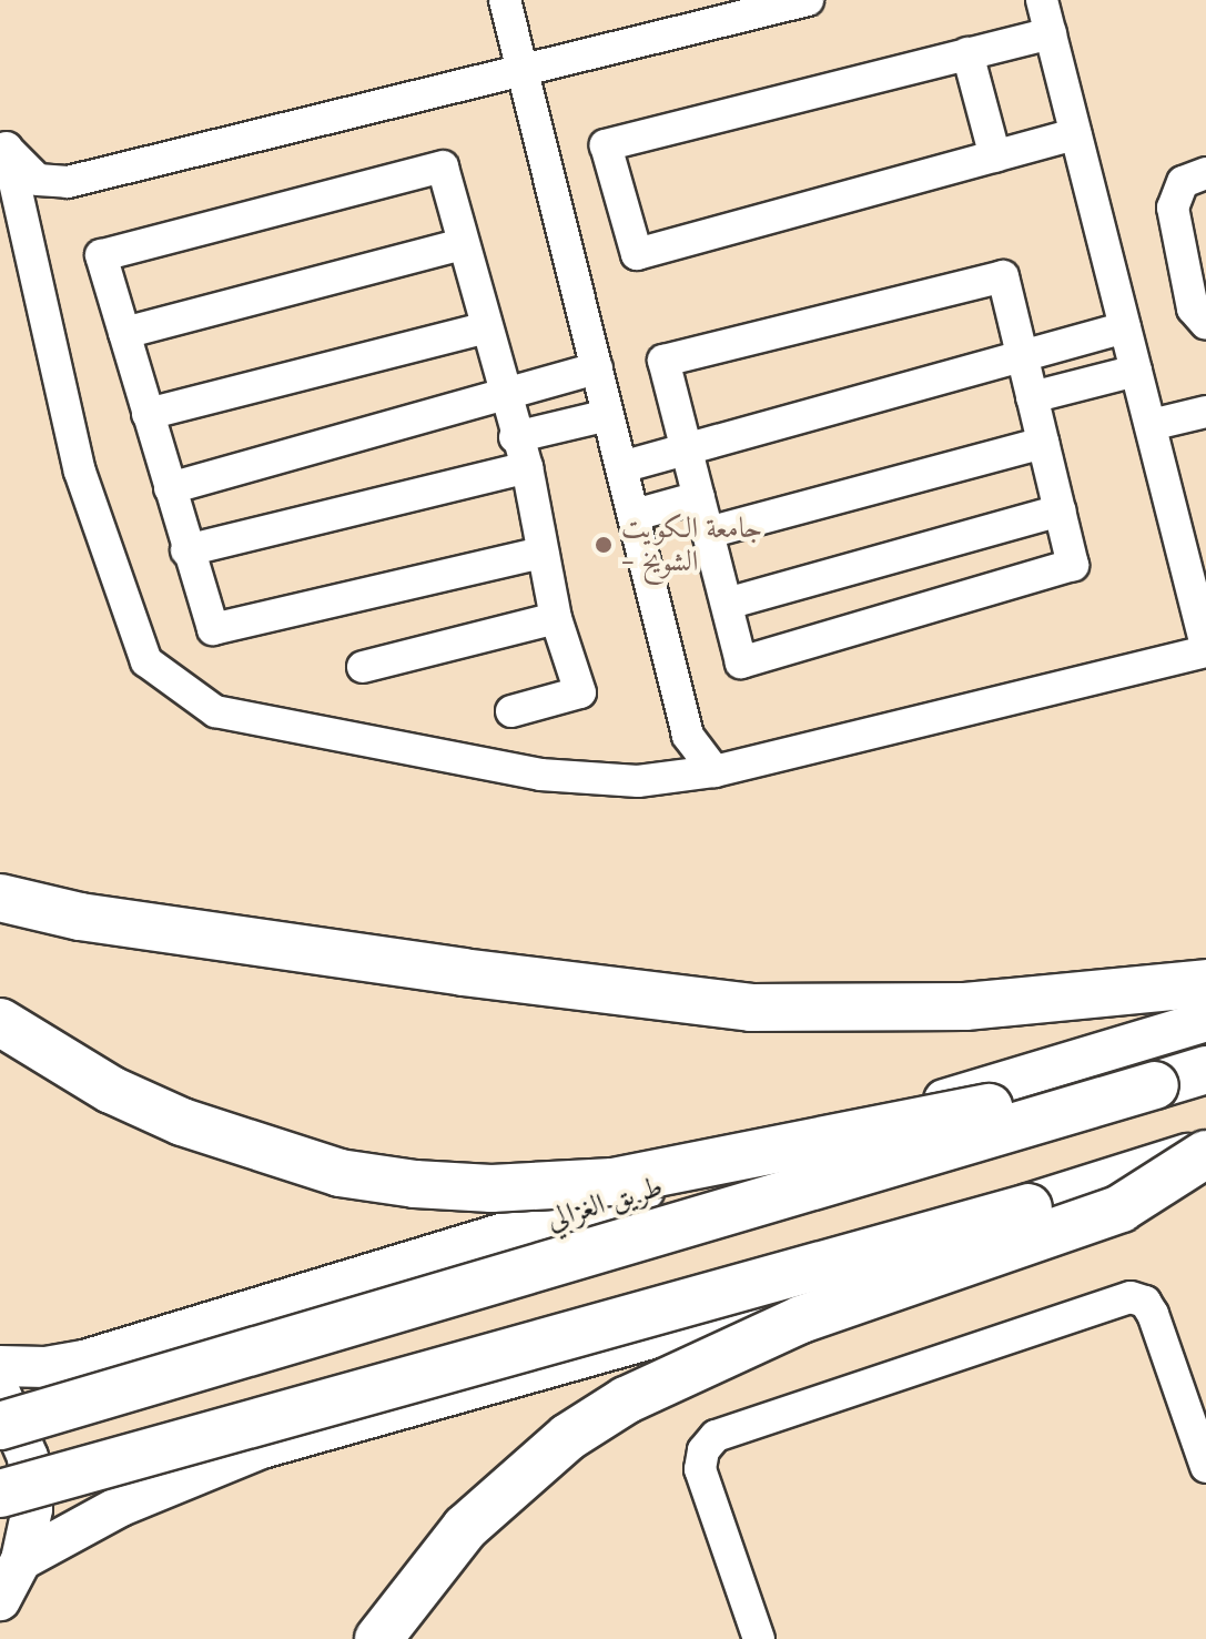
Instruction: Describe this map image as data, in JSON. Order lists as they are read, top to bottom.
{
  "streets": {
    "highway": ["طريق الغزالي"]
  },
  "places": ["جامعة الكويت - الشويخ"]
}
